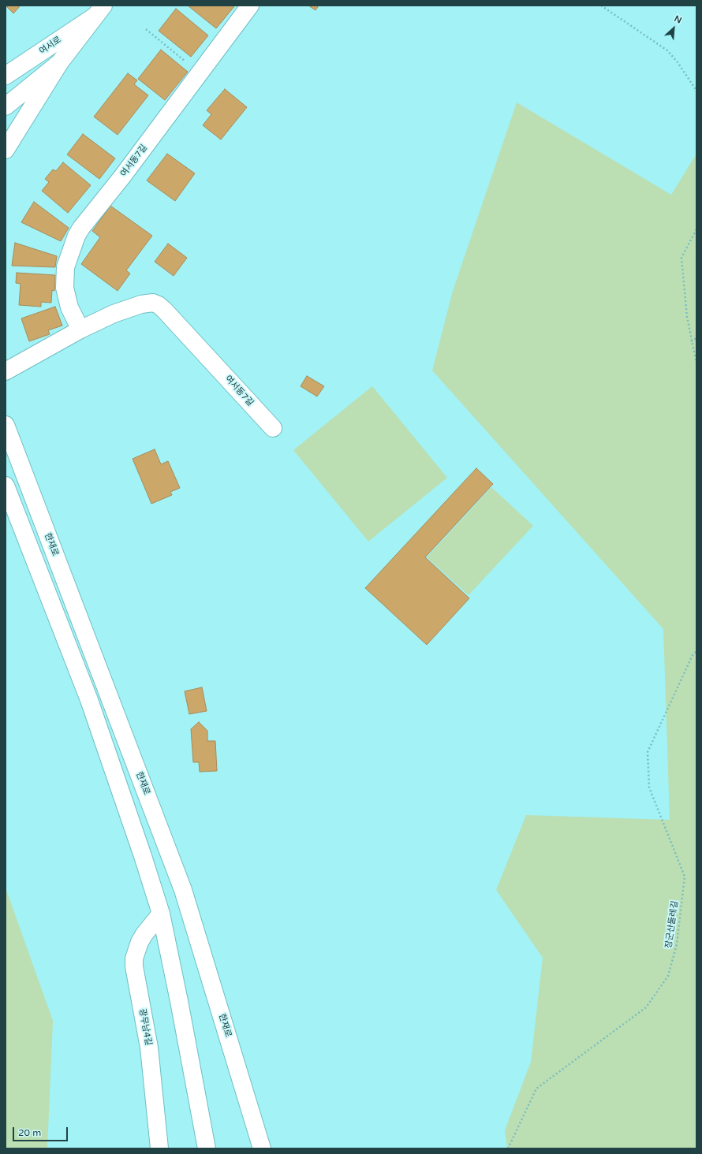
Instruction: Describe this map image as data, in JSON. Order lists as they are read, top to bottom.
{
  "streets": {
    "street": [
      "여서로",
      "여서동7길",
      "한재로",
      "광무남4길"
    ],
    "path": ["장군산둘레길"]
  },
  "scale_bar": "20 m",
  "north": "top right"
}
